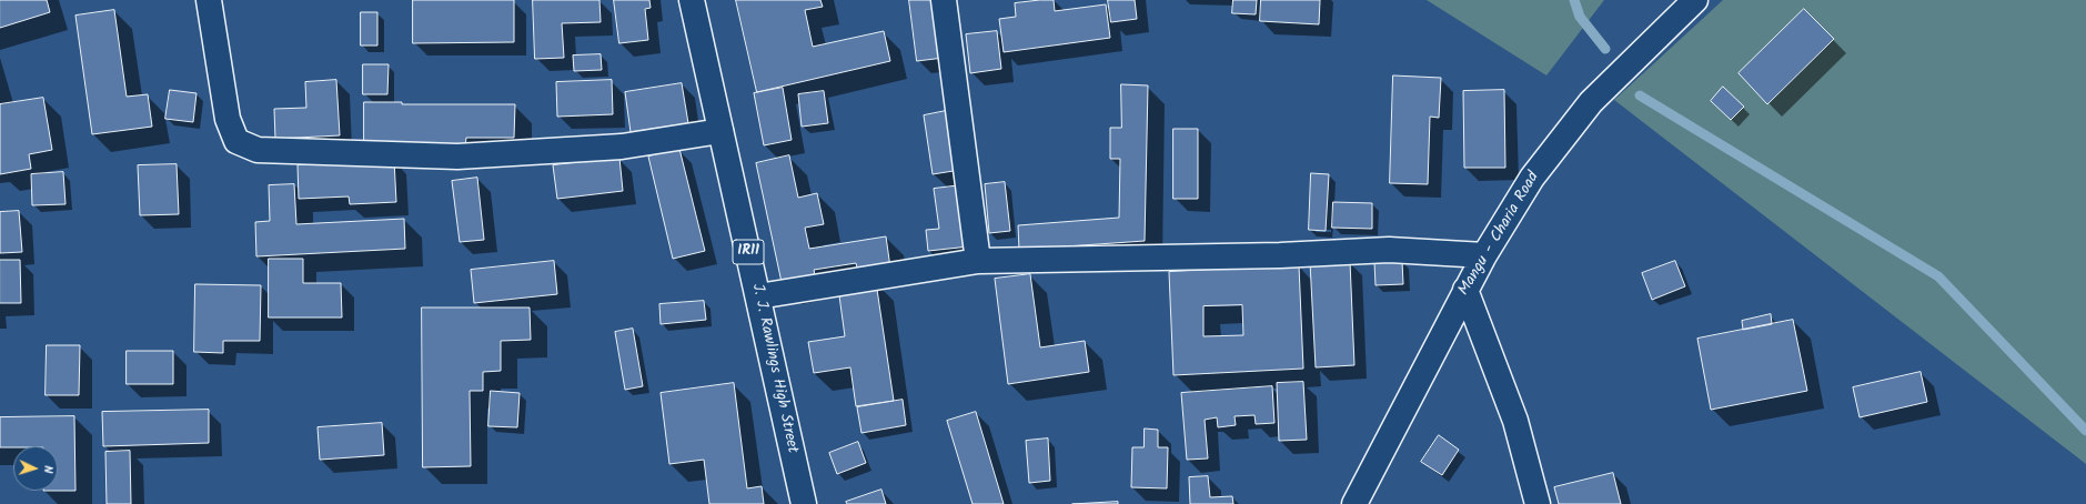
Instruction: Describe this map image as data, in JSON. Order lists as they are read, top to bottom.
{
  "streets": {
    "street": ["Mangu - Charia Road", "IR11", "J. J. Rawlings High Street"]
  },
  "north": "right"
}
